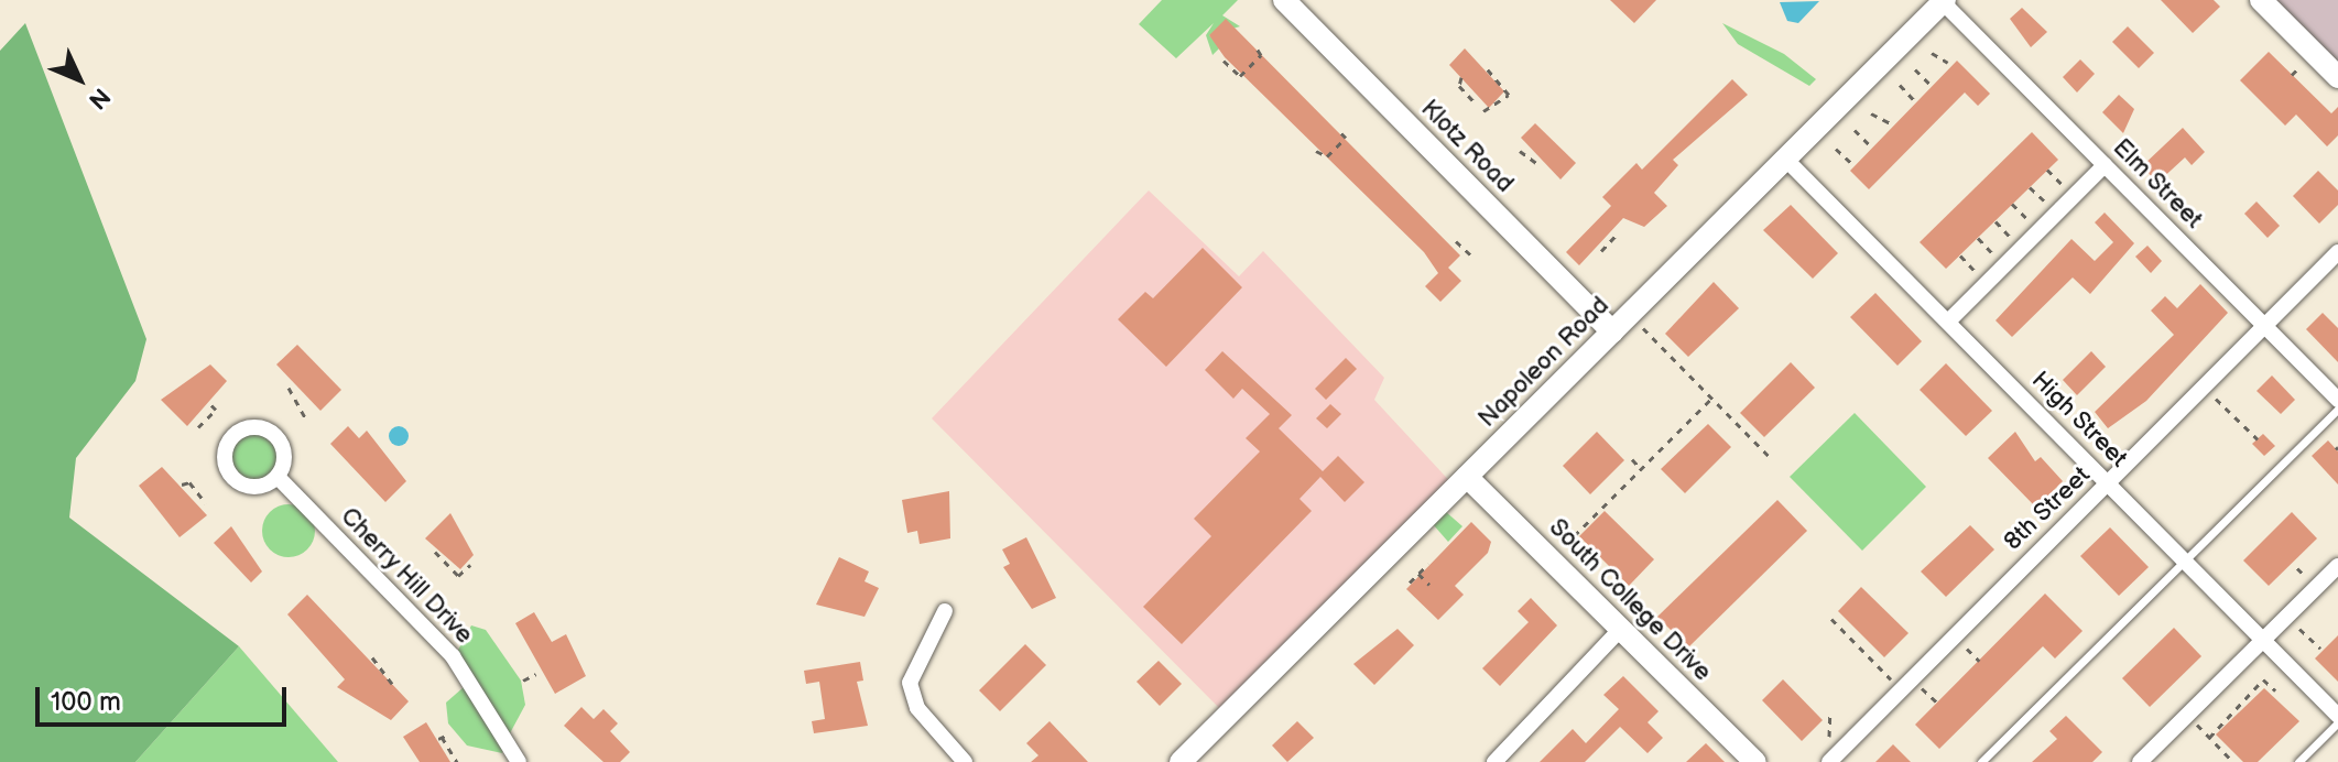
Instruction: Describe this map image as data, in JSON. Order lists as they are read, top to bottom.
{
  "streets": {
    "main road": ["Klotz Road", "Napoleon Road", "South College Drive"],
    "street": [
      "Elm Street",
      "High Street",
      "8th Street",
      "Cherry Hill Drive"
    ]
  },
  "crossings": [
    ["Klotz Road", "Napoleon Road"],
    ["Elm Street", "Napoleon Road"],
    ["Elm Street", "8th Street"],
    ["Napoleon Road", "High Street"],
    ["Napoleon Road", "South College Drive"],
    ["High Street", "8th Street"]
  ],
  "scale_bar": "100 m",
  "north": "bottom right"
}
